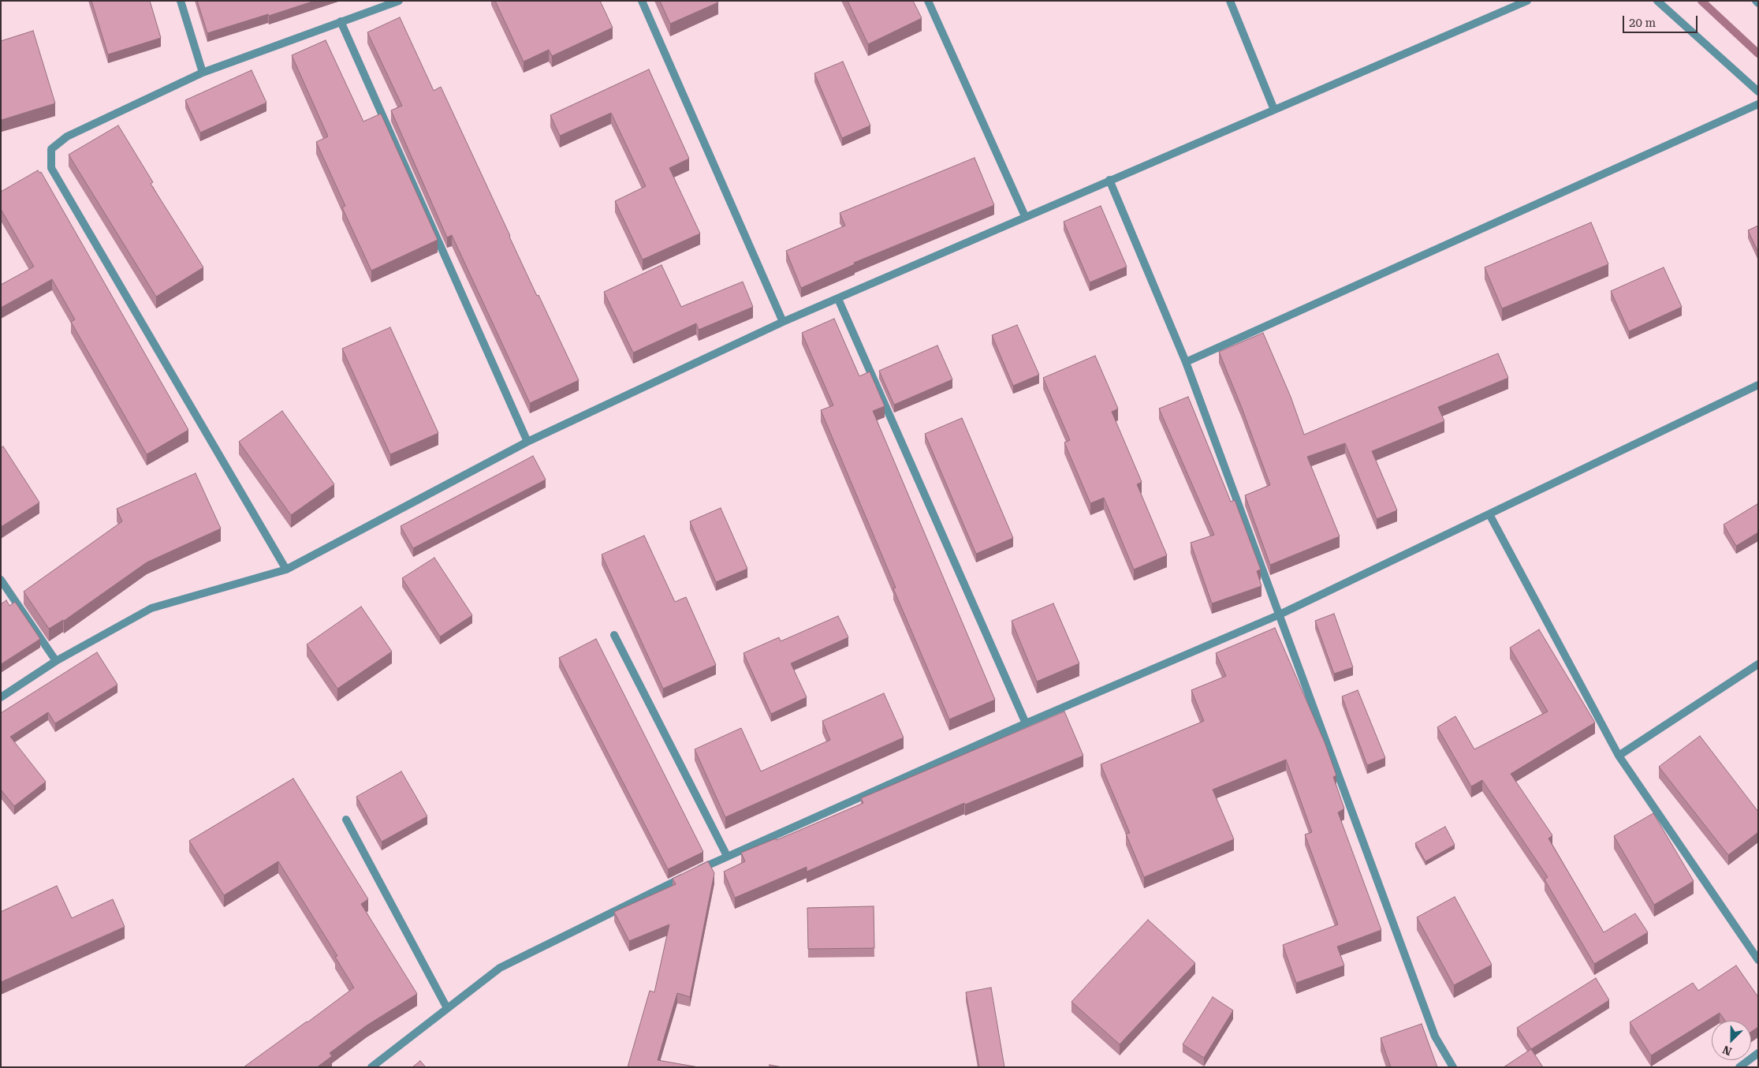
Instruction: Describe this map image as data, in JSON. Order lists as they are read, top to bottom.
{
  "scale_bar": "20 m",
  "north": "bottom left"
}
